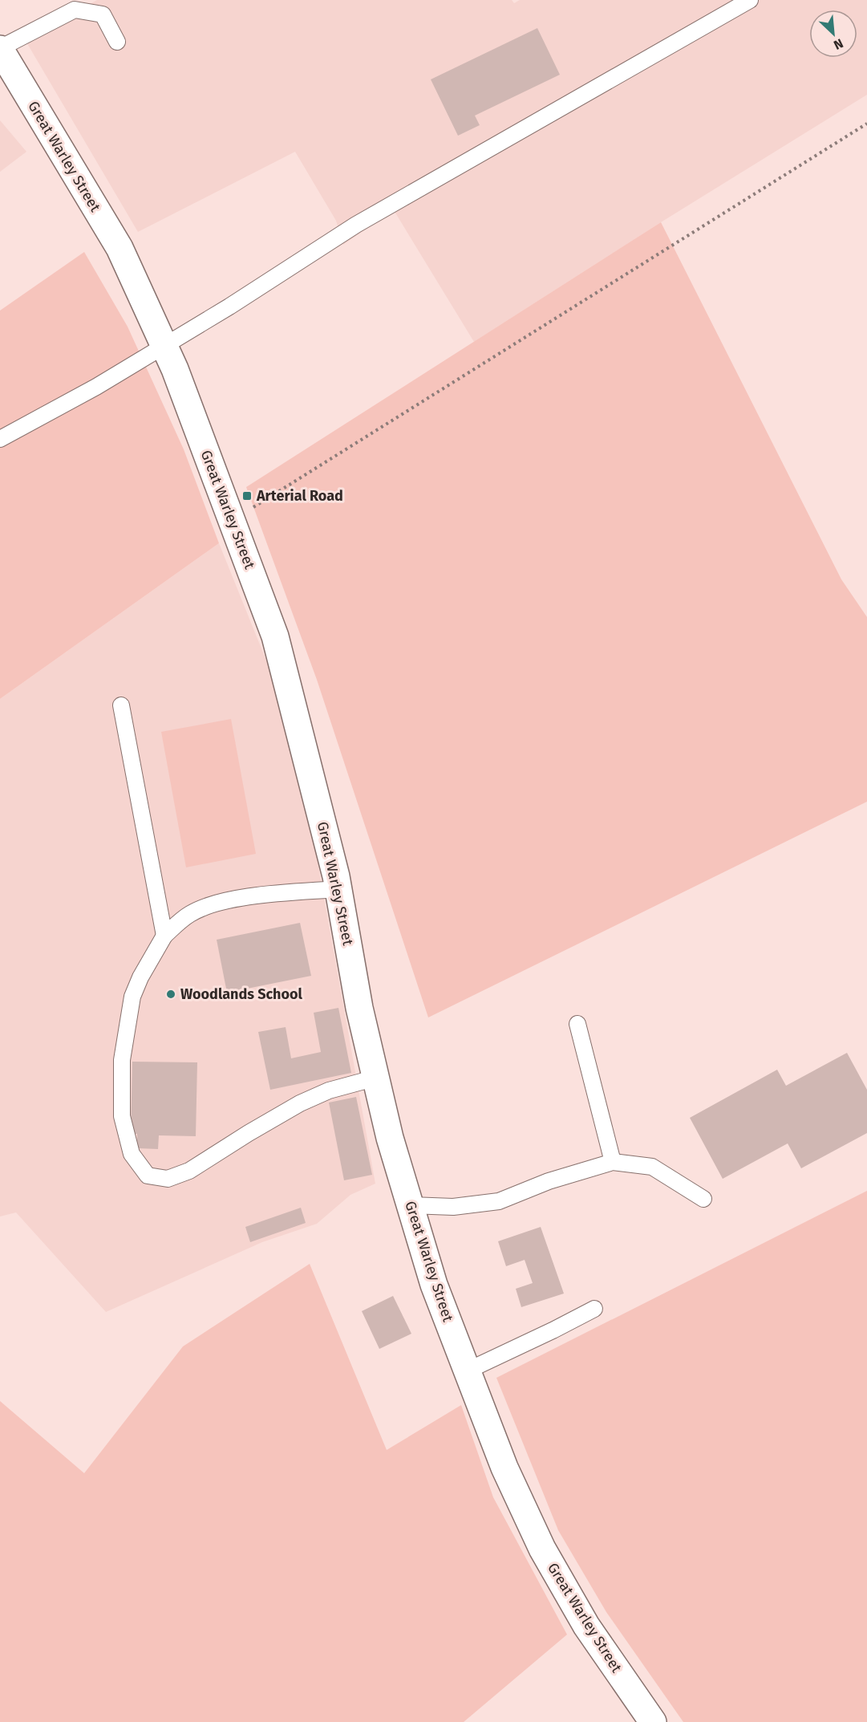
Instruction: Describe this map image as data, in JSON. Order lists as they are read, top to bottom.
{
  "streets": {
    "main road": ["Great Warley Street"]
  },
  "places": {
    "transit": ["Arterial Road"],
    "other": ["Woodlands School"]
  },
  "north": "bottom right"
}
